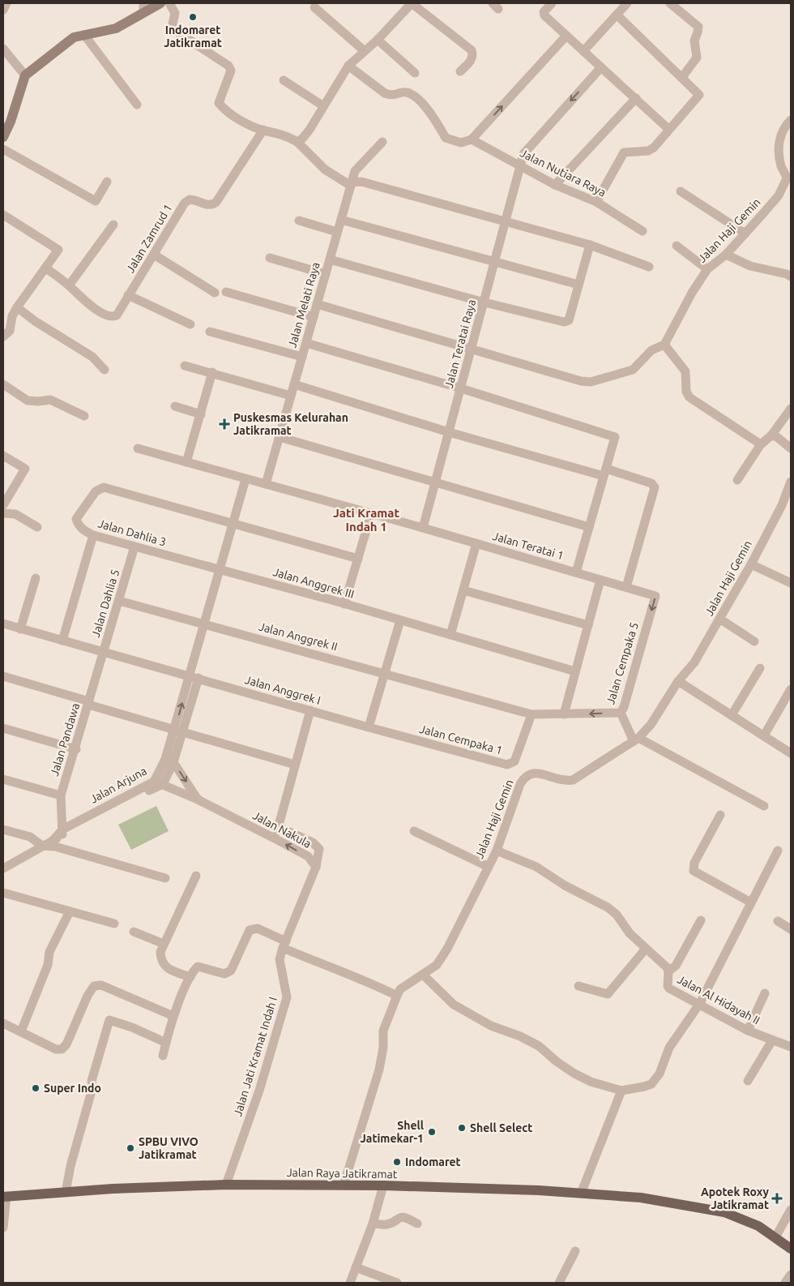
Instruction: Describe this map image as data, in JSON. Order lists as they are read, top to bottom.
{
  "streets": {
    "main road": ["Jalan Raya Jatikramat"],
    "street": [
      "Jalan Nutiara Raya",
      "Jalan Haji Gemin",
      "Jalan Zamrud 1",
      "Jalan Melati Raya",
      "Jalan Teratai Raya",
      "Jalan Dahlia 3",
      "Jalan Teratai 1",
      "Jalan Anggrek III",
      "Jalan Dahlia 5",
      "Jalan Anggrek II",
      "Jalan Cempaka 5",
      "Jalan Anggrek I",
      "Jalan Pandawa",
      "Jalan Cempaka 1",
      "Jalan Arjuna",
      "Jalan Nakula",
      "Jalan Al Hidayah II",
      "Jalan Jati Kramat Indah I"
    ]
  },
  "crossings": [
    ["Jalan Nutiara Raya", "Jalan Teratai Raya"],
    ["Jalan Haji Gemin", "Jalan Al Hidayah II"],
    ["Jalan Haji Gemin", "Jalan Raya Jatikramat"],
    ["Jalan Melati Raya", "Jalan Teratai 1"],
    ["Jalan Teratai Raya", "Jalan Teratai 1"],
    ["Jalan Dahlia 3", "Jalan Anggrek III"],
    ["Jalan Dahlia 3", "Jalan Dahlia 5"],
    ["Jalan Dahlia 3", "Jalan Arjuna"],
    ["Jalan Teratai 1", "Jalan Cempaka 5"],
    ["Jalan Teratai 1", "Jalan Arjuna"],
    ["Jalan Anggrek III", "Jalan Arjuna"],
    ["Jalan Dahlia 5", "Jalan Anggrek II"],
    ["Jalan Dahlia 5", "Jalan Anggrek I"],
    ["Jalan Dahlia 5", "Jalan Pandawa"],
    ["Jalan Dahlia 5", "Jalan Arjuna"],
    ["Jalan Anggrek II", "Jalan Cempaka 1"],
    ["Jalan Anggrek II", "Jalan Arjuna"],
    ["Jalan Anggrek I", "Jalan Cempaka 1"],
    ["Jalan Anggrek I", "Jalan Arjuna"],
    ["Jalan Pandawa", "Jalan Arjuna"],
    ["Jalan Arjuna", "Jalan Nakula"],
    ["Jalan Nakula", "Jalan Jati Kramat Indah I"],
    ["Jalan Jati Kramat Indah I", "Jalan Raya Jatikramat"]
  ],
  "districts": ["Jati Kramat Indah 1"],
  "places": {
    "other": [
      "Indomaret Jatikramat",
      "Super Indo",
      "Shell Select",
      "Shell Jatimekar-1",
      "SPBU VIVO Jatikramat",
      "Indomaret"
    ],
    "health": ["Puskesmas Kelurahan Jatikramat", "Apotek Roxy Jatikramat"]
  }
}
